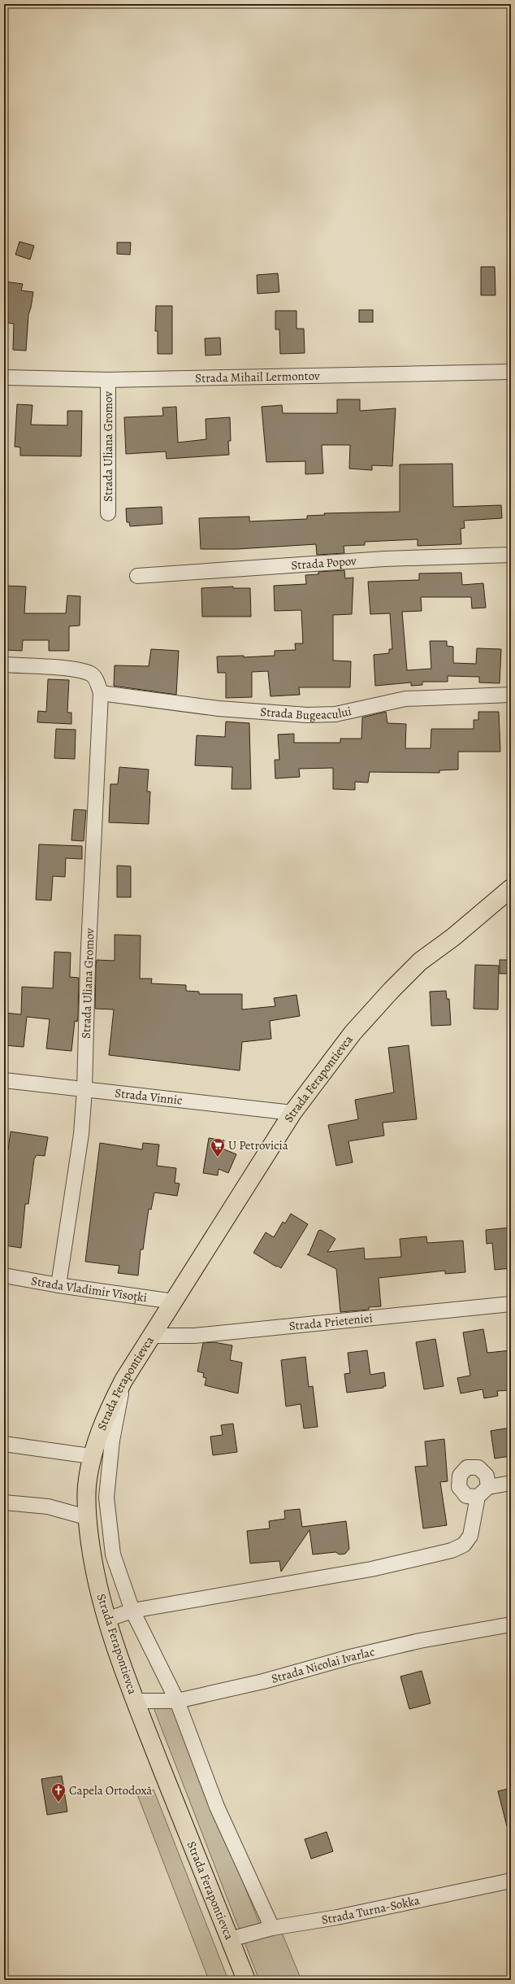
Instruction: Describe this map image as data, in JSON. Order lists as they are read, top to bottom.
{
  "streets": {
    "main road": ["Strada Ferapontievca"],
    "street": [
      "Strada Mihail Lermontov",
      "Strada Uliana Gromov",
      "Strada Popov",
      "Strada Bugeacului",
      "Strada Vinnic",
      "Strada Vladimir Vîsoțki",
      "Strada Prieteniei",
      "Strada Nicolai Ivarlac",
      "Strada Turna-Sokka"
    ]
  },
  "crossings": [
    ["Strada Mihail Lermontov", "Strada Uliana Gromov"],
    ["Strada Uliana Gromov", "Strada Bugeacului"],
    ["Strada Uliana Gromov", "Strada Vinnic"],
    ["Strada Uliana Gromov", "Strada Vladimir Vîsoțki"],
    ["Strada Ferapontievca", "Strada Vinnic"],
    ["Strada Ferapontievca", "Strada Vladimir Vîsoțki"],
    ["Strada Ferapontievca", "Strada Prieteniei"],
    ["Strada Ferapontievca", "Strada Nicolai Ivarlac"],
    ["Strada Ferapontievca", "Strada Turna-Sokka"]
  ],
  "places": {
    "supermarket": ["U Petrovicia"],
    "church": ["Capela Ortodoxă"]
  }
}
